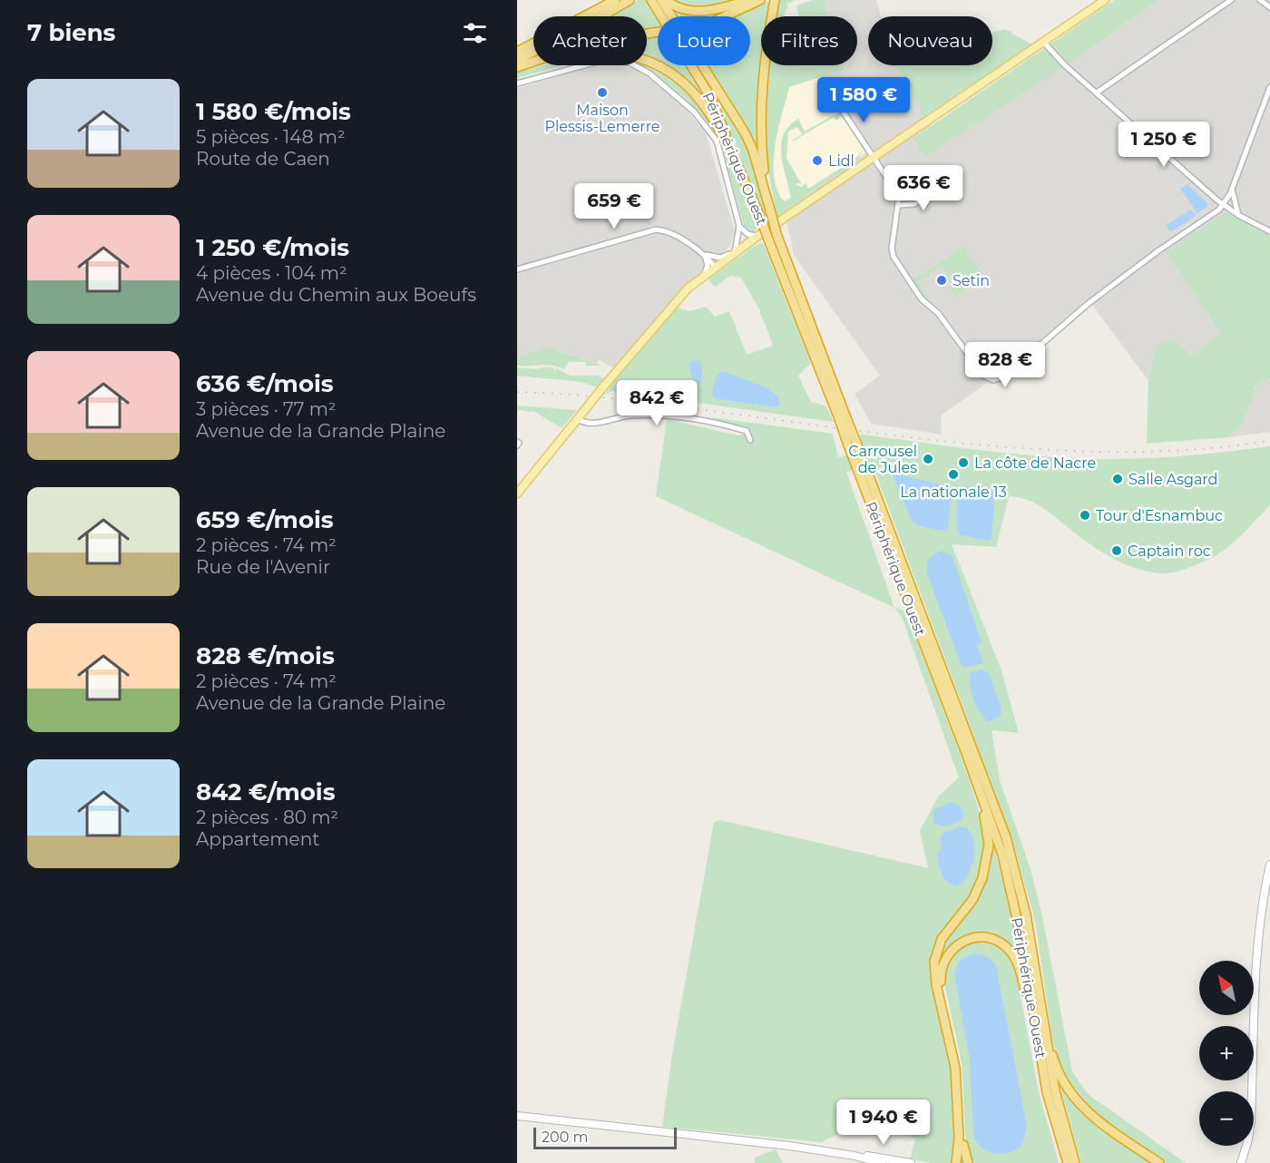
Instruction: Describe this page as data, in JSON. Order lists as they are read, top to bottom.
{
  "streets": {
    "highway": ["Périphérique Ouest"]
  },
  "places": [
    "Maison Plessis-Lemerre",
    "Lidl",
    "Setin",
    "Carrousel de Jules",
    "La côte de Nacre",
    "La nationale 13",
    "Salle Asgard",
    "Tour d'Esnambuc",
    "Captain roc"
  ],
  "scale_bar": "200 m",
  "north": "top left",
  "page": {
    "heading": "7 biens",
    "chip": [
      "Acheter",
      "Louer",
      "Filtres",
      "Nouveau"
    ],
    "list": [
      {
        "name": "1 580 €/mois",
        "note": "5 pièces · 148 m² · Route de Caen"
      },
      {
        "name": "1 250 €/mois",
        "note": "4 pièces · 104 m² · Avenue du Chemin aux Boeufs"
      },
      {
        "name": "636 €/mois",
        "note": "3 pièces · 77 m² · Avenue de la Grande Plaine"
      },
      {
        "name": "659 €/mois",
        "note": "2 pièces · 74 m² · Rue de l'Avenir"
      },
      {
        "name": "828 €/mois",
        "note": "2 pièces · 74 m² · Avenue de la Grande Plaine"
      },
      {
        "name": "842 €/mois",
        "note": "2 pièces · 80 m² · Appartement"
      }
    ],
    "price": [
      "1 580 €",
      "1 250 €",
      "636 €",
      "659 €",
      "828 €",
      "842 €",
      "1 940 €"
    ],
    "map_buttons": ["+", "−"],
    "scale": "200 m"
  }
}
